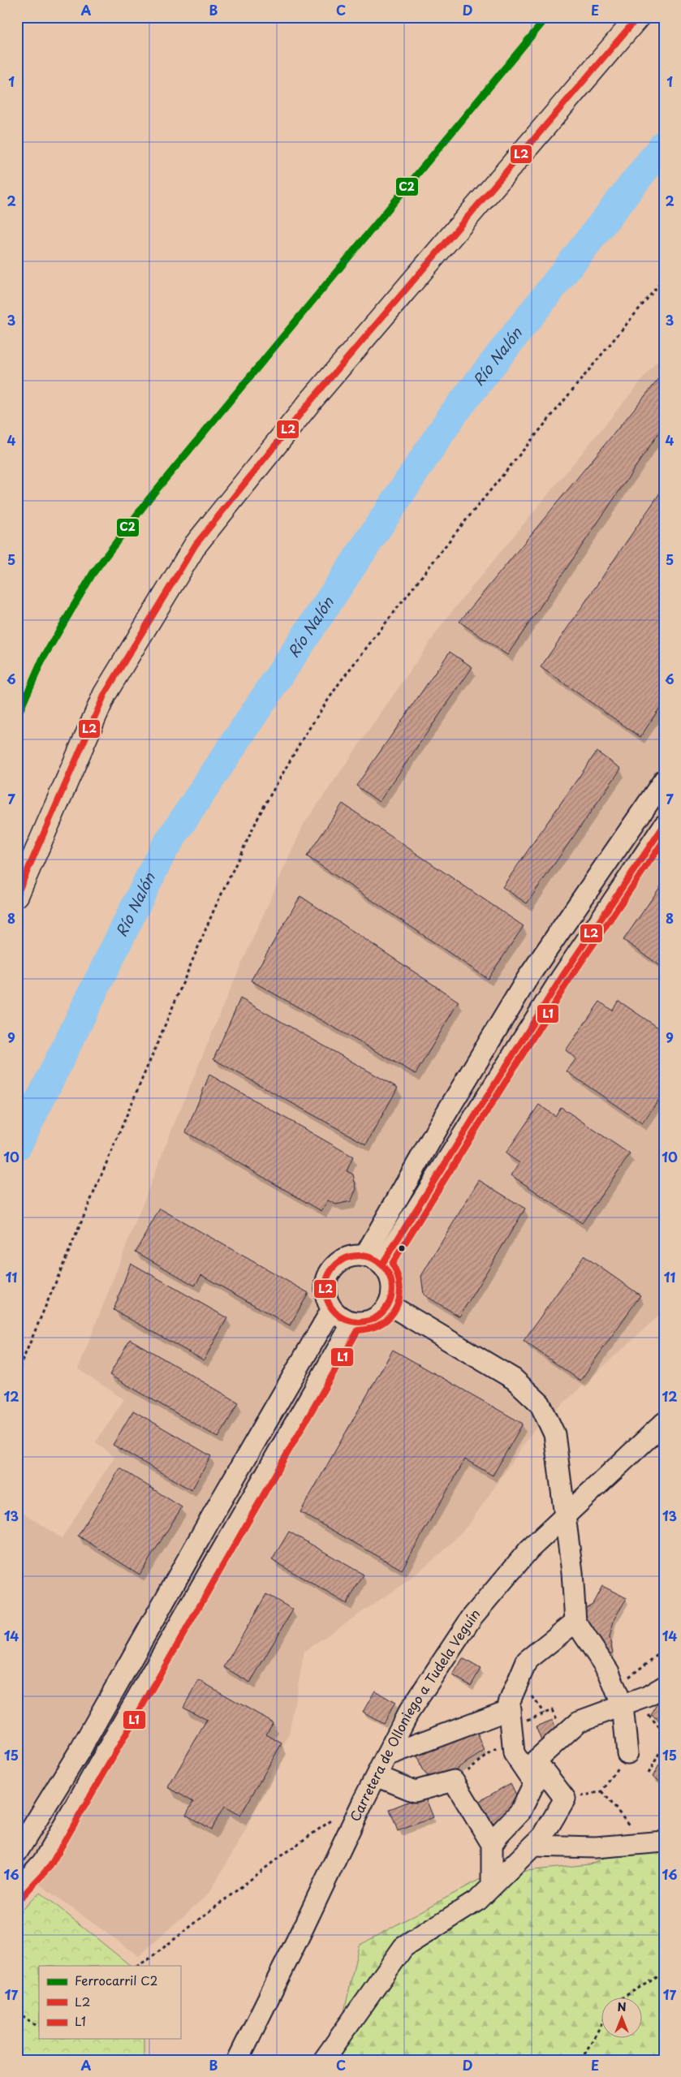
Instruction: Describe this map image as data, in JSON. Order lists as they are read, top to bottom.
{
  "streets": {
    "street": ["Carretera de Olloniego a Tudela Veguín"]
  },
  "water": ["Río Nalón"],
  "lines": ["rail line C2", "transit line L2", "transit line L1"],
  "legend": ["Ferrocarril C2", "L2", "L1"],
  "north": "top",
  "grid": {
    "columns": [
      "A",
      "B",
      "C",
      "D",
      "E"
    ],
    "rows": [
      "1",
      "2",
      "3",
      "4",
      "5",
      "6",
      "7",
      "8",
      "9",
      "10",
      "11",
      "12",
      "13",
      "14",
      "15",
      "16",
      "17"
    ]
  }
}
